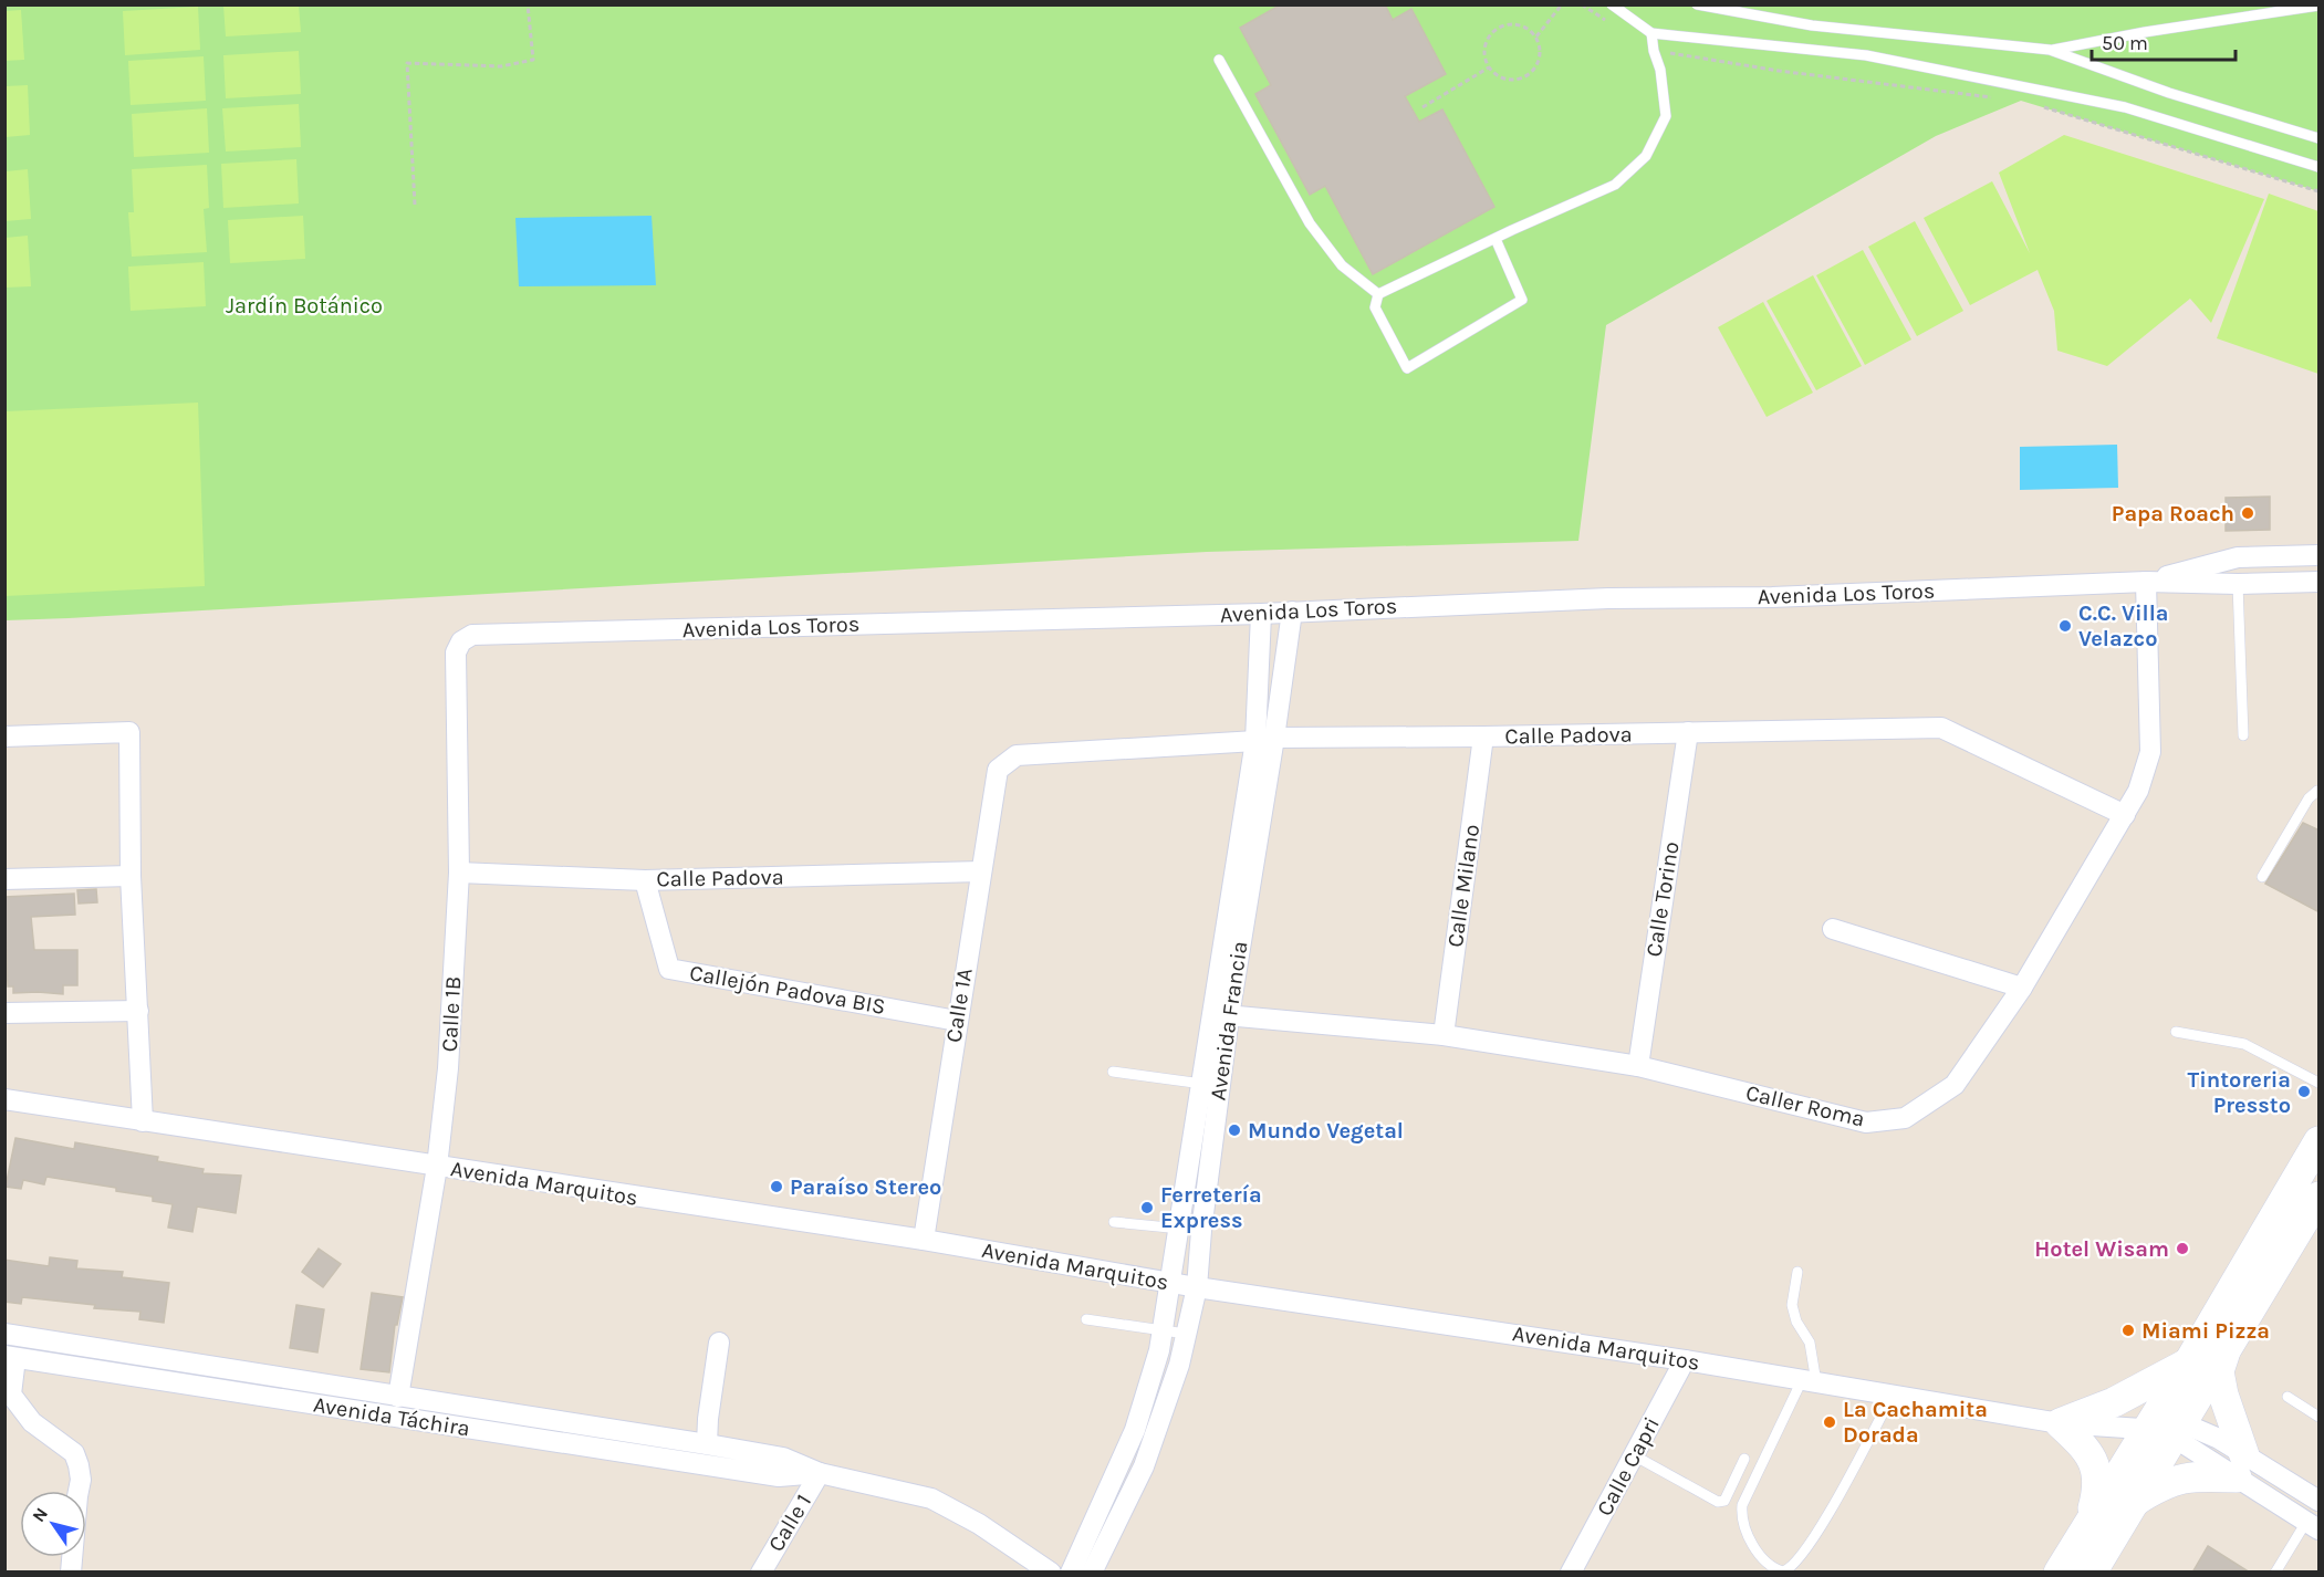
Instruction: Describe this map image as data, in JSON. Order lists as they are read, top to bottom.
{
  "streets": {
    "street": [
      "Avenida Los Toros",
      "Calle Padova",
      "Calle Milano",
      "Calle Torino",
      "Callejón Padova BIS",
      "Calle 1A",
      "Calle 1B",
      "Avenida Francia",
      "Caller Roma",
      "Avenida Marquitos",
      "Avenida Táchira",
      "Calle Capri",
      "Calle 1"
    ]
  },
  "crossings": [
    ["Avenida Los Toros", "Calle 1B"],
    ["Avenida Los Toros", "Avenida Francia"],
    ["Avenida Los Toros", "Caller Roma"],
    ["Calle Padova", "Calle Milano"],
    ["Calle Padova", "Calle Torino"],
    ["Calle Padova", "Callejón Padova BIS"],
    ["Calle Padova", "Calle 1A"],
    ["Calle Padova", "Calle 1B"],
    ["Calle Padova", "Avenida Francia"],
    ["Calle Padova", "Caller Roma"],
    ["Calle Milano", "Caller Roma"],
    ["Calle Torino", "Caller Roma"],
    ["Callejón Padova BIS", "Calle 1A"],
    ["Calle 1A", "Avenida Marquitos"],
    ["Calle 1B", "Avenida Marquitos"],
    ["Avenida Francia", "Caller Roma"],
    ["Avenida Francia", "Avenida Marquitos"],
    ["Avenida Marquitos", "Calle Capri"]
  ],
  "parks": ["Jardín Botánico"],
  "places": [
    "Papa Roach",
    "C.C. Villa Velazco",
    "Tintoreria Pressto",
    "Mundo Vegetal",
    "Paraíso Stereo",
    "Ferretería Express",
    "Hotel Wisam",
    "Miami Pizza",
    "La Cachamita Dorada"
  ],
  "scale_bar": "50 m",
  "north": "top left"
}
